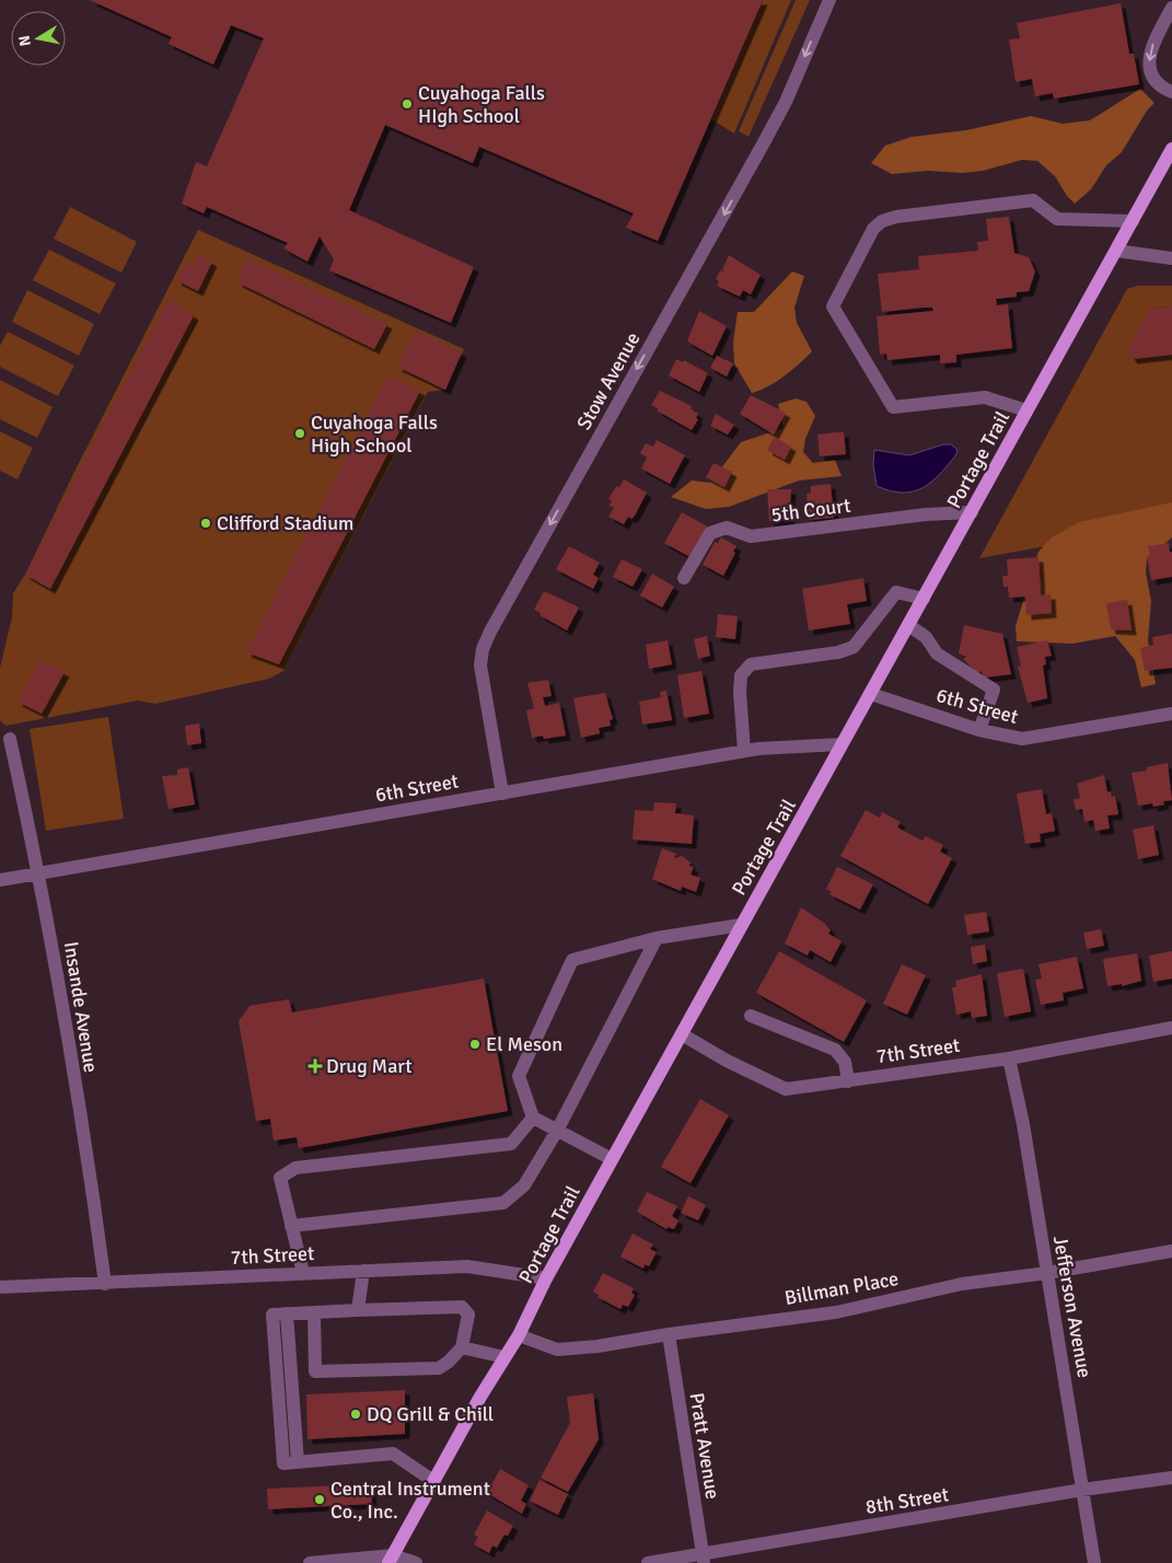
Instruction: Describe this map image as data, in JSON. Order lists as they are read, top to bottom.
{
  "streets": {
    "main road": ["Portage Trail"],
    "street": [
      "Stow Avenue",
      "5th Court",
      "6th Street",
      "Insande Avenue",
      "7th Street",
      "Billman Place",
      "Jefferson Avenue",
      "Pratt Avenue",
      "8th Street"
    ]
  },
  "crossings": [
    ["Stow Avenue", "6th Street"],
    ["Portage Trail", "5th Court"],
    ["Portage Trail", "6th Street"],
    ["Portage Trail", "7th Street"],
    ["Portage Trail", "Billman Place"],
    ["6th Street", "Insande Avenue"],
    ["Insande Avenue", "7th Street"],
    ["7th Street", "Jefferson Avenue"],
    ["Billman Place", "Jefferson Avenue"],
    ["Billman Place", "Pratt Avenue"],
    ["Jefferson Avenue", "8th Street"],
    ["Pratt Avenue", "8th Street"]
  ],
  "one_way": ["Stow Avenue"],
  "places": {
    "other": [
      "Cuyahoga Falls HIgh School",
      "Cuyahoga Falls High School",
      "Clifford Stadium",
      "El Meson",
      "DQ Grill & Chill",
      "Central Instrument Co., Inc."
    ],
    "health": ["Drug Mart"]
  },
  "north": "left"
}
